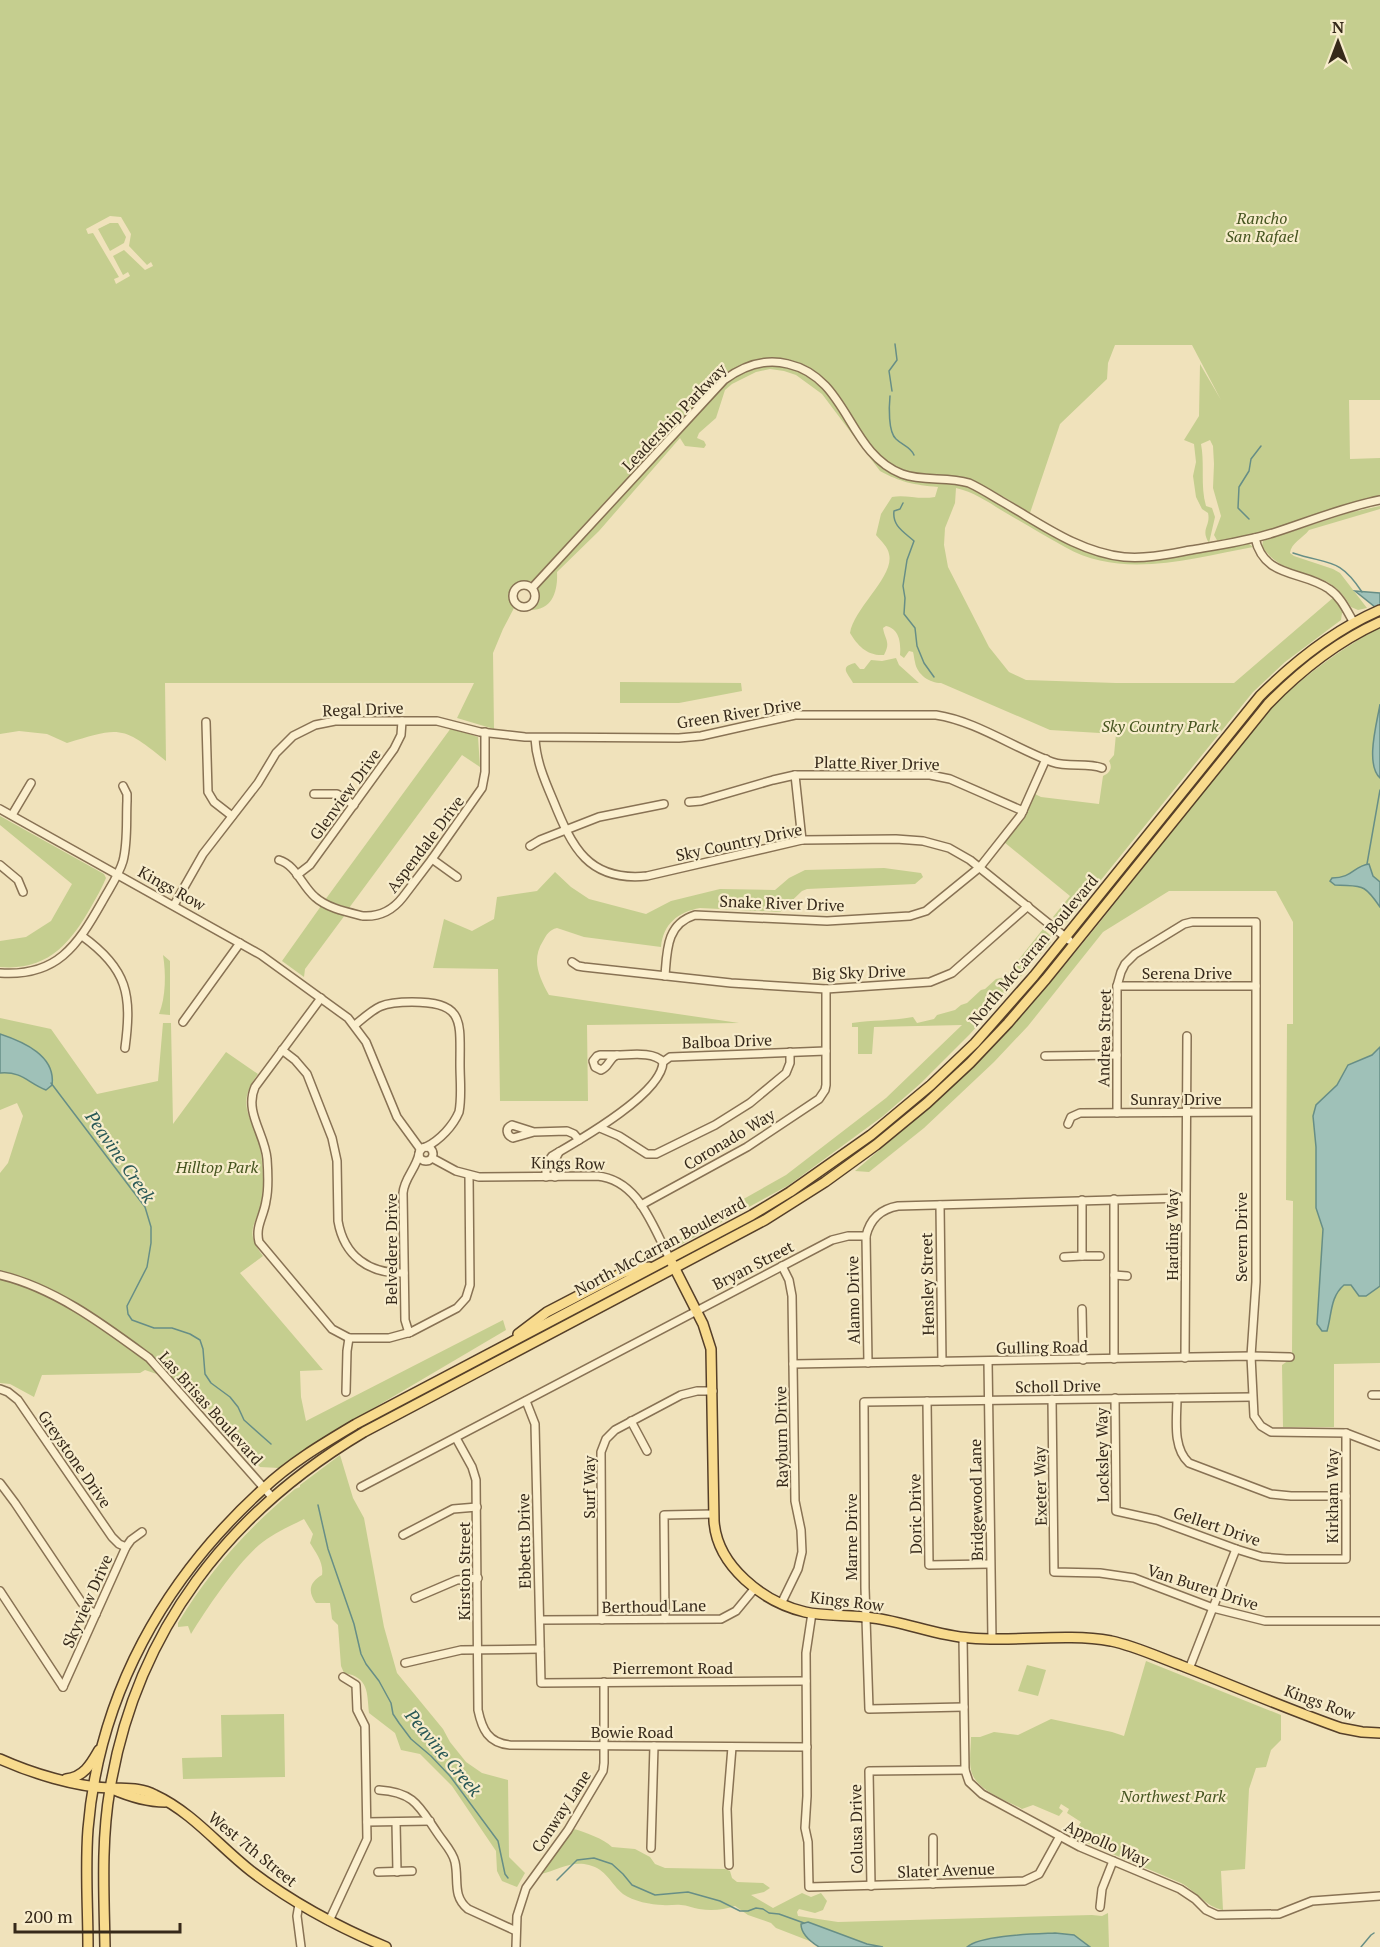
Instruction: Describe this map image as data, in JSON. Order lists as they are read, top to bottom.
{
  "streets": {
    "main road": ["Kings Row", "North McCarran Boulevard", "West 7th Street"],
    "street": [
      "Leadership Parkway",
      "Regal Drive",
      "Green River Drive",
      "Platte River Drive",
      "Glenview Drive",
      "Sky Country Drive",
      "Aspendale Drive",
      "Snake River Drive",
      "Big Sky Drive",
      "Serena Drive",
      "Andrea Street",
      "Balboa Drive",
      "Sunray Drive",
      "Coronado Way",
      "Harding Way",
      "Severn Drive",
      "Belvedere Drive",
      "Bryan Street",
      "Hensley Street",
      "Alamo Drive",
      "Gulling Road",
      "Scholl Drive",
      "Las Brisas Boulevard",
      "Rayburn Drive",
      "Locksley Way",
      "Greystone Drive",
      "Exeter Way",
      "Surf Way",
      "Kirkham Way",
      "Bridgewood Lane",
      "Doric Drive",
      "Gellert Drive",
      "Marne Drive",
      "Ebbetts Drive",
      "Kirston Street",
      "Van Buren Drive",
      "Skyview Drive",
      "Berthoud Lane",
      "Pierremont Road",
      "Bowie Road",
      "Conway Lane",
      "Colusa Drive",
      "Appollo Way",
      "Slater Avenue"
    ]
  },
  "crossings": [
    ["Regal Drive", "Green River Drive"],
    ["Regal Drive", "Glenview Drive"],
    ["Regal Drive", "Sky Country Drive"],
    ["Regal Drive", "Aspendale Drive"],
    ["Regal Drive", "Kings Row"],
    ["Green River Drive", "Sky Country Drive"],
    ["Green River Drive", "Snake River Drive"],
    ["Platte River Drive", "Snake River Drive"],
    ["Glenview Drive", "Aspendale Drive"],
    ["Sky Country Drive", "Snake River Drive"],
    ["Sky Country Drive", "North McCarran Boulevard"],
    ["Sky Country Drive", "Big Sky Drive"],
    ["Kings Row", "North McCarran Boulevard"],
    ["Kings Row", "Coronado Way"],
    ["Kings Row", "Belvedere Drive"],
    ["Kings Row", "Bryan Street"],
    ["Kings Row", "Rayburn Drive"],
    ["Kings Row", "Surf Way"],
    ["Kings Row", "Bridgewood Lane"],
    ["Kings Row", "Marne Drive"],
    ["Kings Row", "Berthoud Lane"],
    ["Snake River Drive", "Big Sky Drive"],
    ["North McCarran Boulevard", "Las Brisas Boulevard"],
    ["North McCarran Boulevard", "West 7th Street"],
    ["Serena Drive", "Andrea Street"],
    ["Serena Drive", "Severn Drive"],
    ["Andrea Street", "Sunray Drive"],
    ["Andrea Street", "Severn Drive"],
    ["Balboa Drive", "Coronado Way"],
    ["Sunray Drive", "Harding Way"],
    ["Sunray Drive", "Severn Drive"],
    ["Harding Way", "Gulling Road"],
    ["Severn Drive", "Gulling Road"],
    ["Severn Drive", "Scholl Drive"],
    ["Severn Drive", "Kirkham Way"],
    ["Bryan Street", "Alamo Drive"],
    ["Bryan Street", "Rayburn Drive"],
    ["Bryan Street", "Ebbetts Drive"],
    ["Bryan Street", "Kirston Street"],
    ["Hensley Street", "Gulling Road"],
    ["Alamo Drive", "Gulling Road"],
    ["Gulling Road", "Rayburn Drive"],
    ["Gulling Road", "Bridgewood Lane"],
    ["Scholl Drive", "Locksley Way"],
    ["Scholl Drive", "Exeter Way"],
    ["Scholl Drive", "Bridgewood Lane"],
    ["Scholl Drive", "Doric Drive"],
    ["Scholl Drive", "Marne Drive"],
    ["Locksley Way", "Gellert Drive"],
    ["Greystone Drive", "Skyview Drive"],
    ["Exeter Way", "Van Buren Drive"],
    ["Surf Way", "Berthoud Lane"],
    ["Kirkham Way", "Gellert Drive"],
    ["Bridgewood Lane", "Doric Drive"],
    ["Ebbetts Drive", "Berthoud Lane"],
    ["Ebbetts Drive", "Pierremont Road"],
    ["Kirston Street", "Bowie Road"],
    ["Pierremont Road", "Conway Lane"],
    ["Bowie Road", "Conway Lane"],
    ["Bowie Road", "Slater Avenue"],
    ["Colusa Drive", "Appollo Way"],
    ["Colusa Drive", "Slater Avenue"],
    ["Appollo Way", "Slater Avenue"]
  ],
  "water": ["Peavine Creek"],
  "parks": [
    "Rancho San Rafael",
    "Sky Country Park",
    "Hilltop Park",
    "Northwest Park"
  ],
  "scale_bar": "200 m",
  "north": "top"
}
